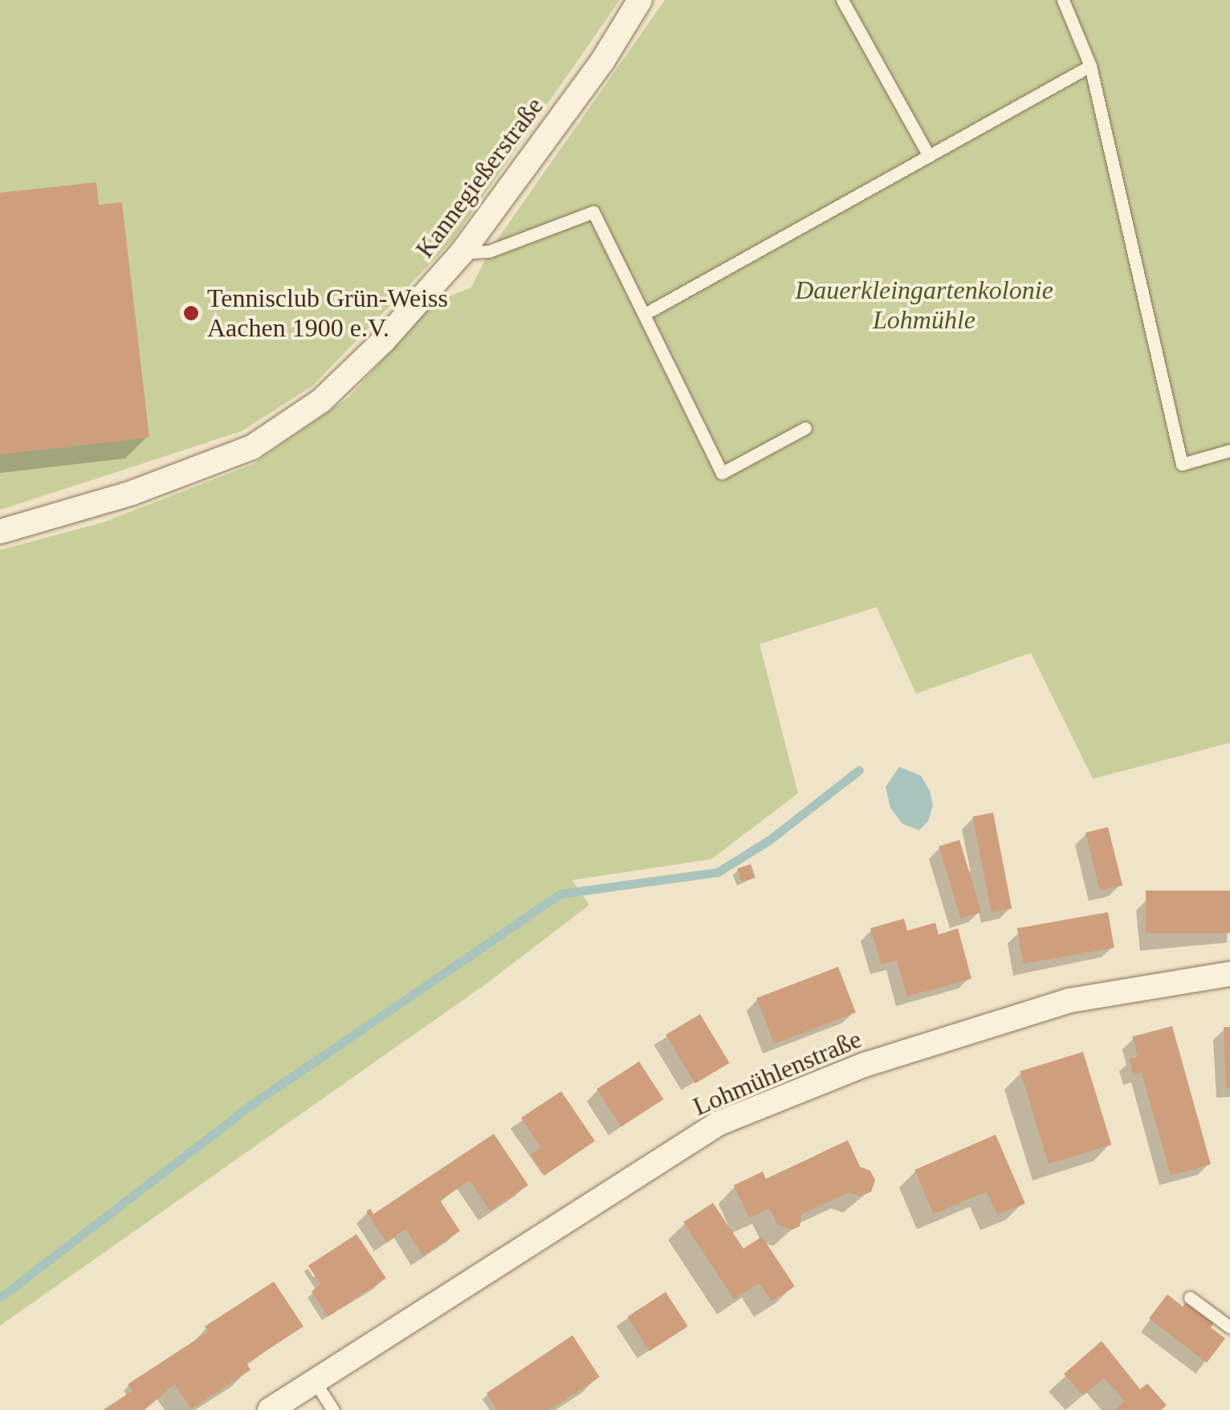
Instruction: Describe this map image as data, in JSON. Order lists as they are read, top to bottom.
{
  "streets": {
    "street": ["Kannegießerstraße", "Lohmühlenstraße"]
  },
  "parks": ["Dauerkleingartenkolonie Lohmühle"],
  "places": ["Tennisclub Grün-Weiss Aachen 1900 e.V."]
}
